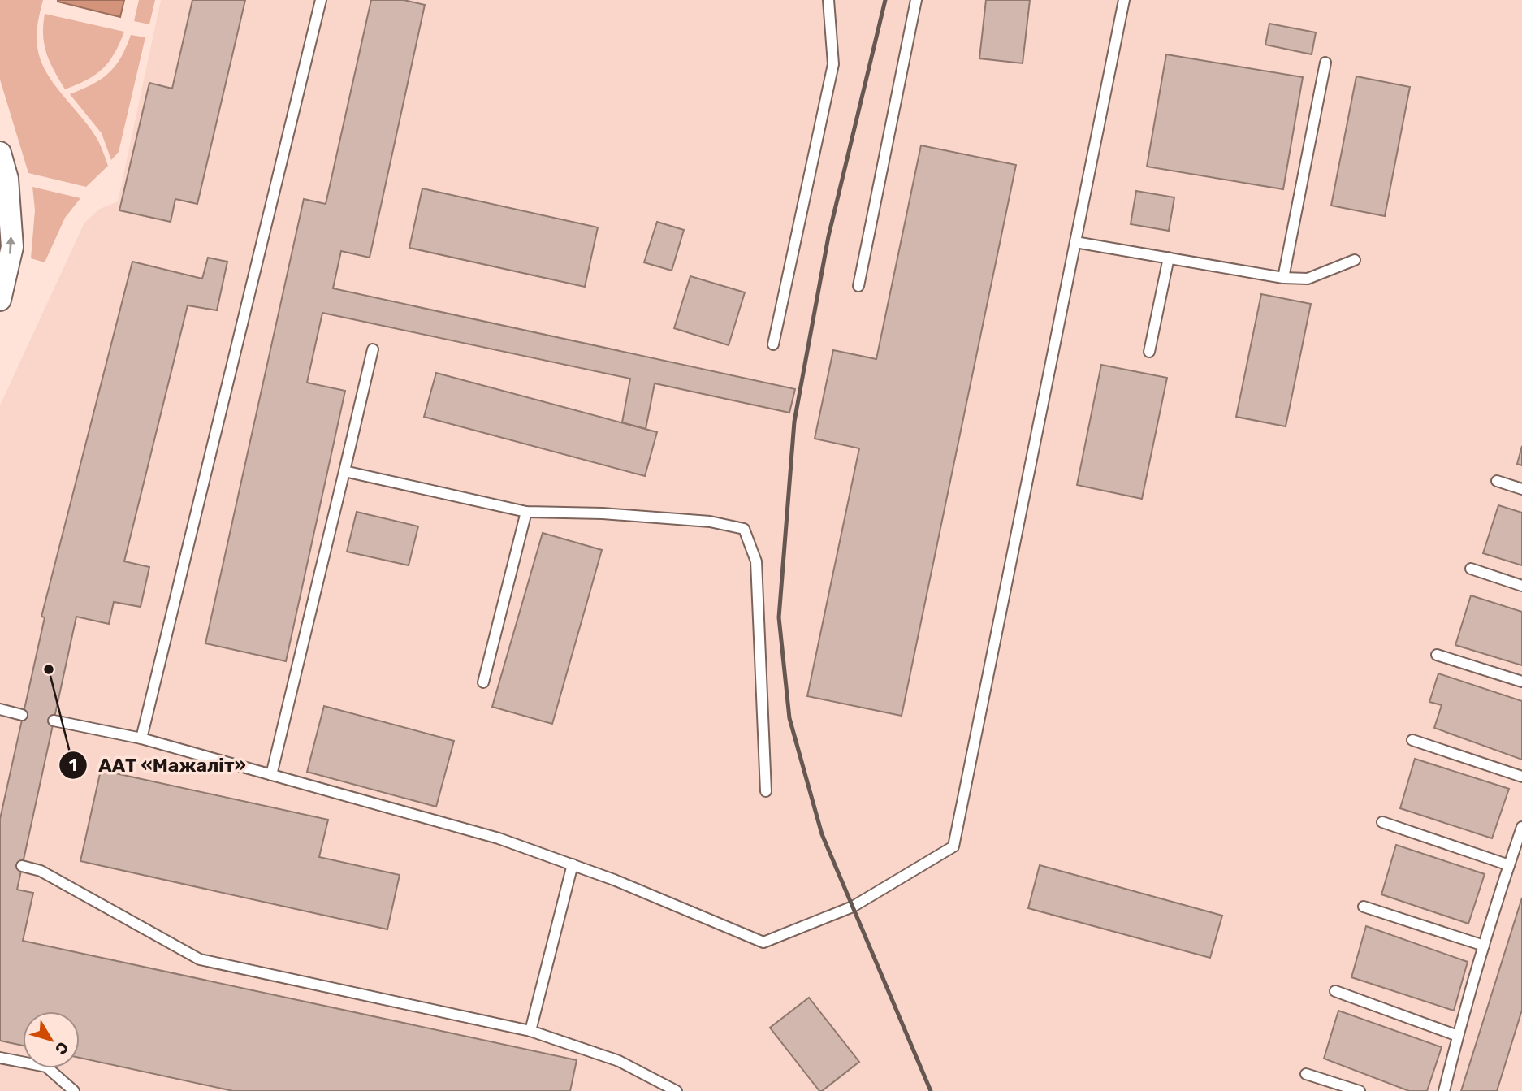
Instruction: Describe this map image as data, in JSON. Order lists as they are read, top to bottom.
{
  "places": ["ААТ «Мажаліт»"],
  "north": "bottom right"
}
